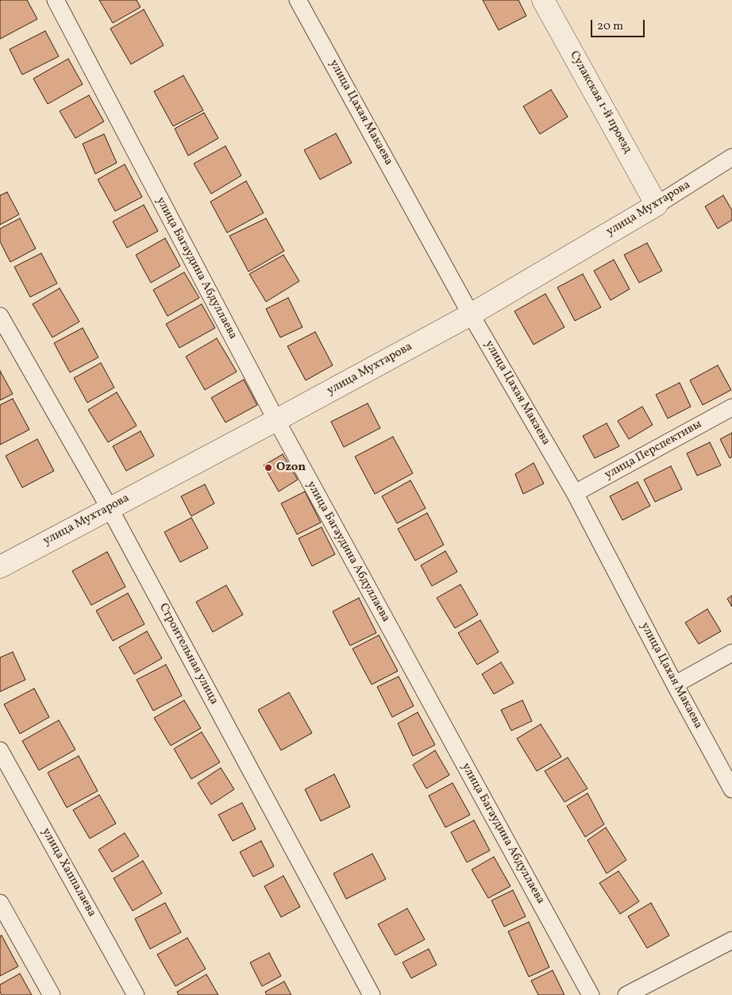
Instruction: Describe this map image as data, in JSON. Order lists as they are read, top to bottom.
{
  "streets": {
    "street": [
      "Сулакская 1-й проезд",
      "улица Цахая Макаева",
      "улица Мухтарова",
      "улица Багаудина Абдуллаева",
      "улица Перспективы",
      "Строительная улица",
      "улица Хаппалаева"
    ]
  },
  "crossings": [
    ["Сулакская 1-й проезд", "улица Мухтарова"],
    ["улица Цахая Макаева", "улица Мухтарова"],
    ["улица Цахая Макаева", "улица Перспективы"],
    ["улица Мухтарова", "улица Багаудина Абдуллаева"],
    ["улица Мухтарова", "Строительная улица"]
  ],
  "places": ["Ozon"],
  "scale_bar": "20 m"
}
